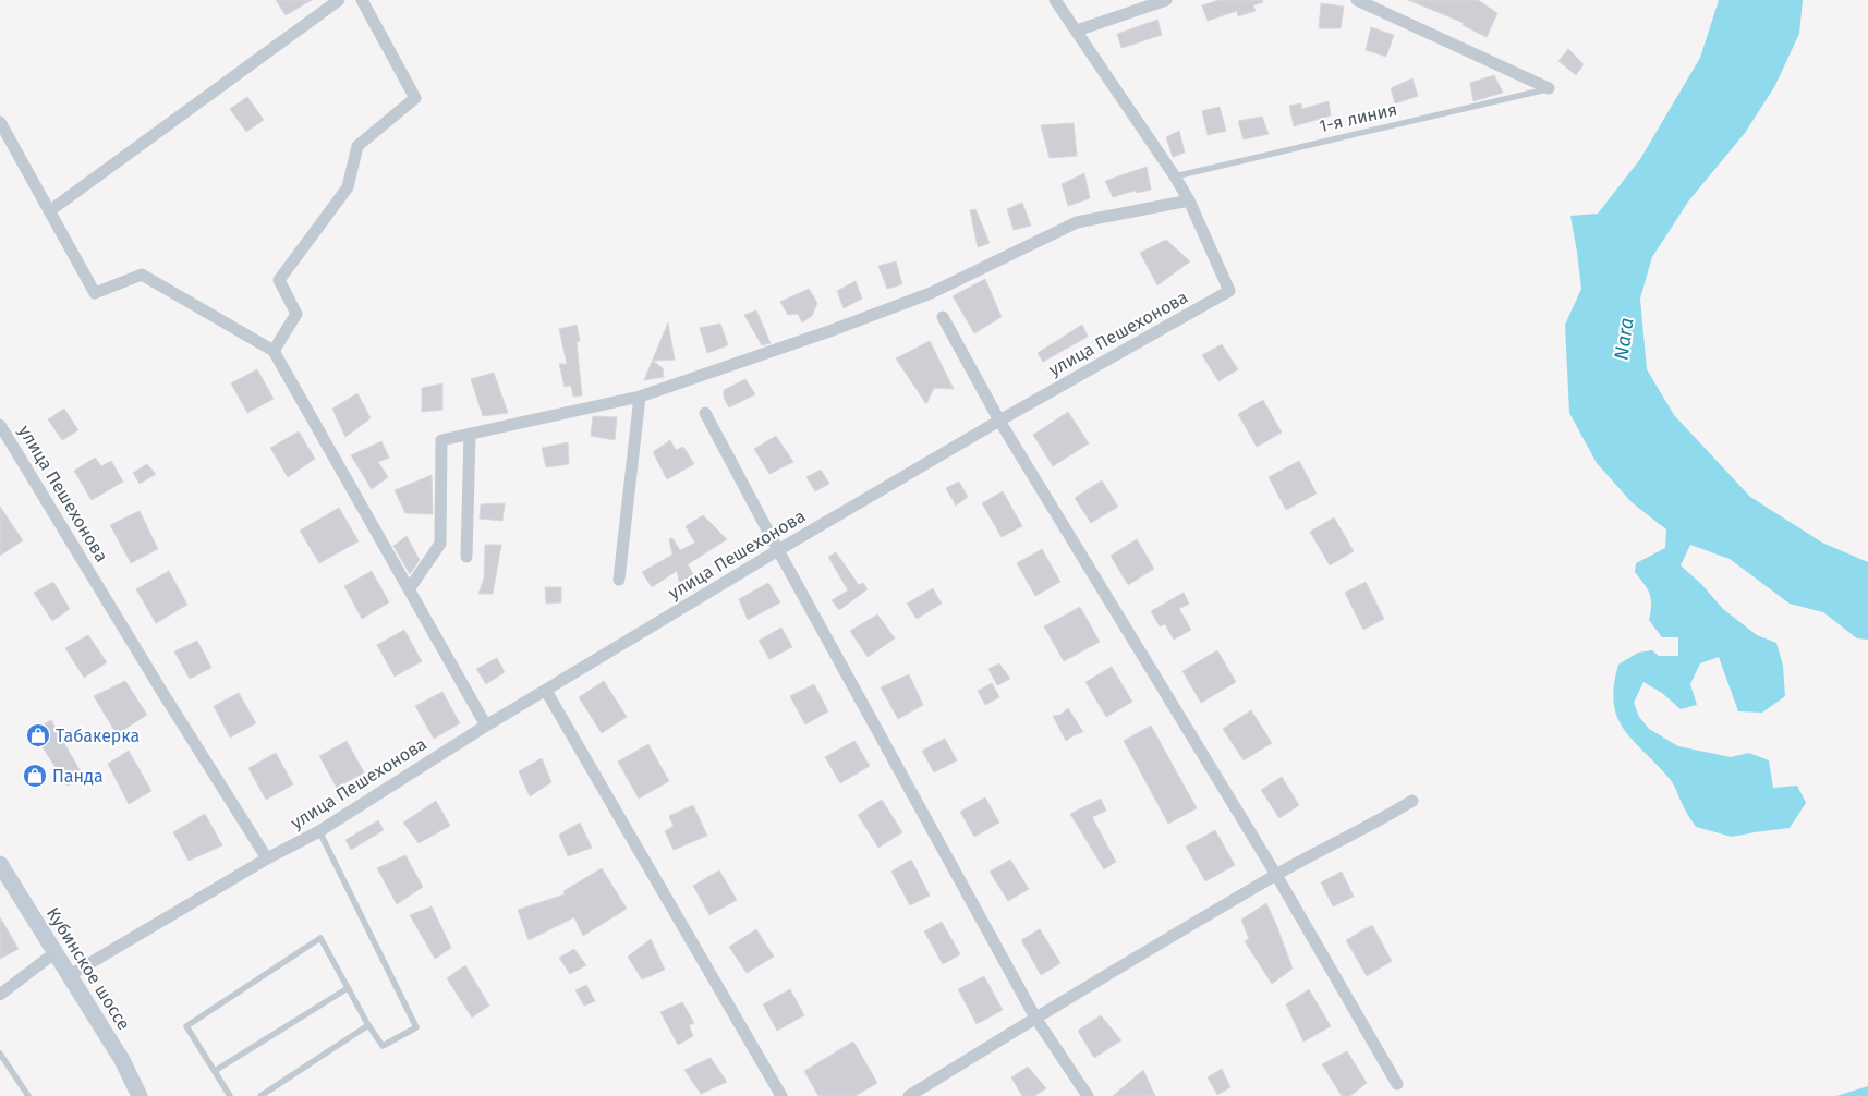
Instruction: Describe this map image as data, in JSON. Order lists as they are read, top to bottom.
{
  "streets": {
    "main road": ["Кубинское шоссе"],
    "street": ["улица Пешехонова"],
    "lane": ["1-я линия"]
  },
  "crossings": [
    ["улица Пешехонова", "Кубинское шоссе"]
  ],
  "water": ["Nara"],
  "places": {
    "shop": ["Табакерка", "Панда"]
  }
}
